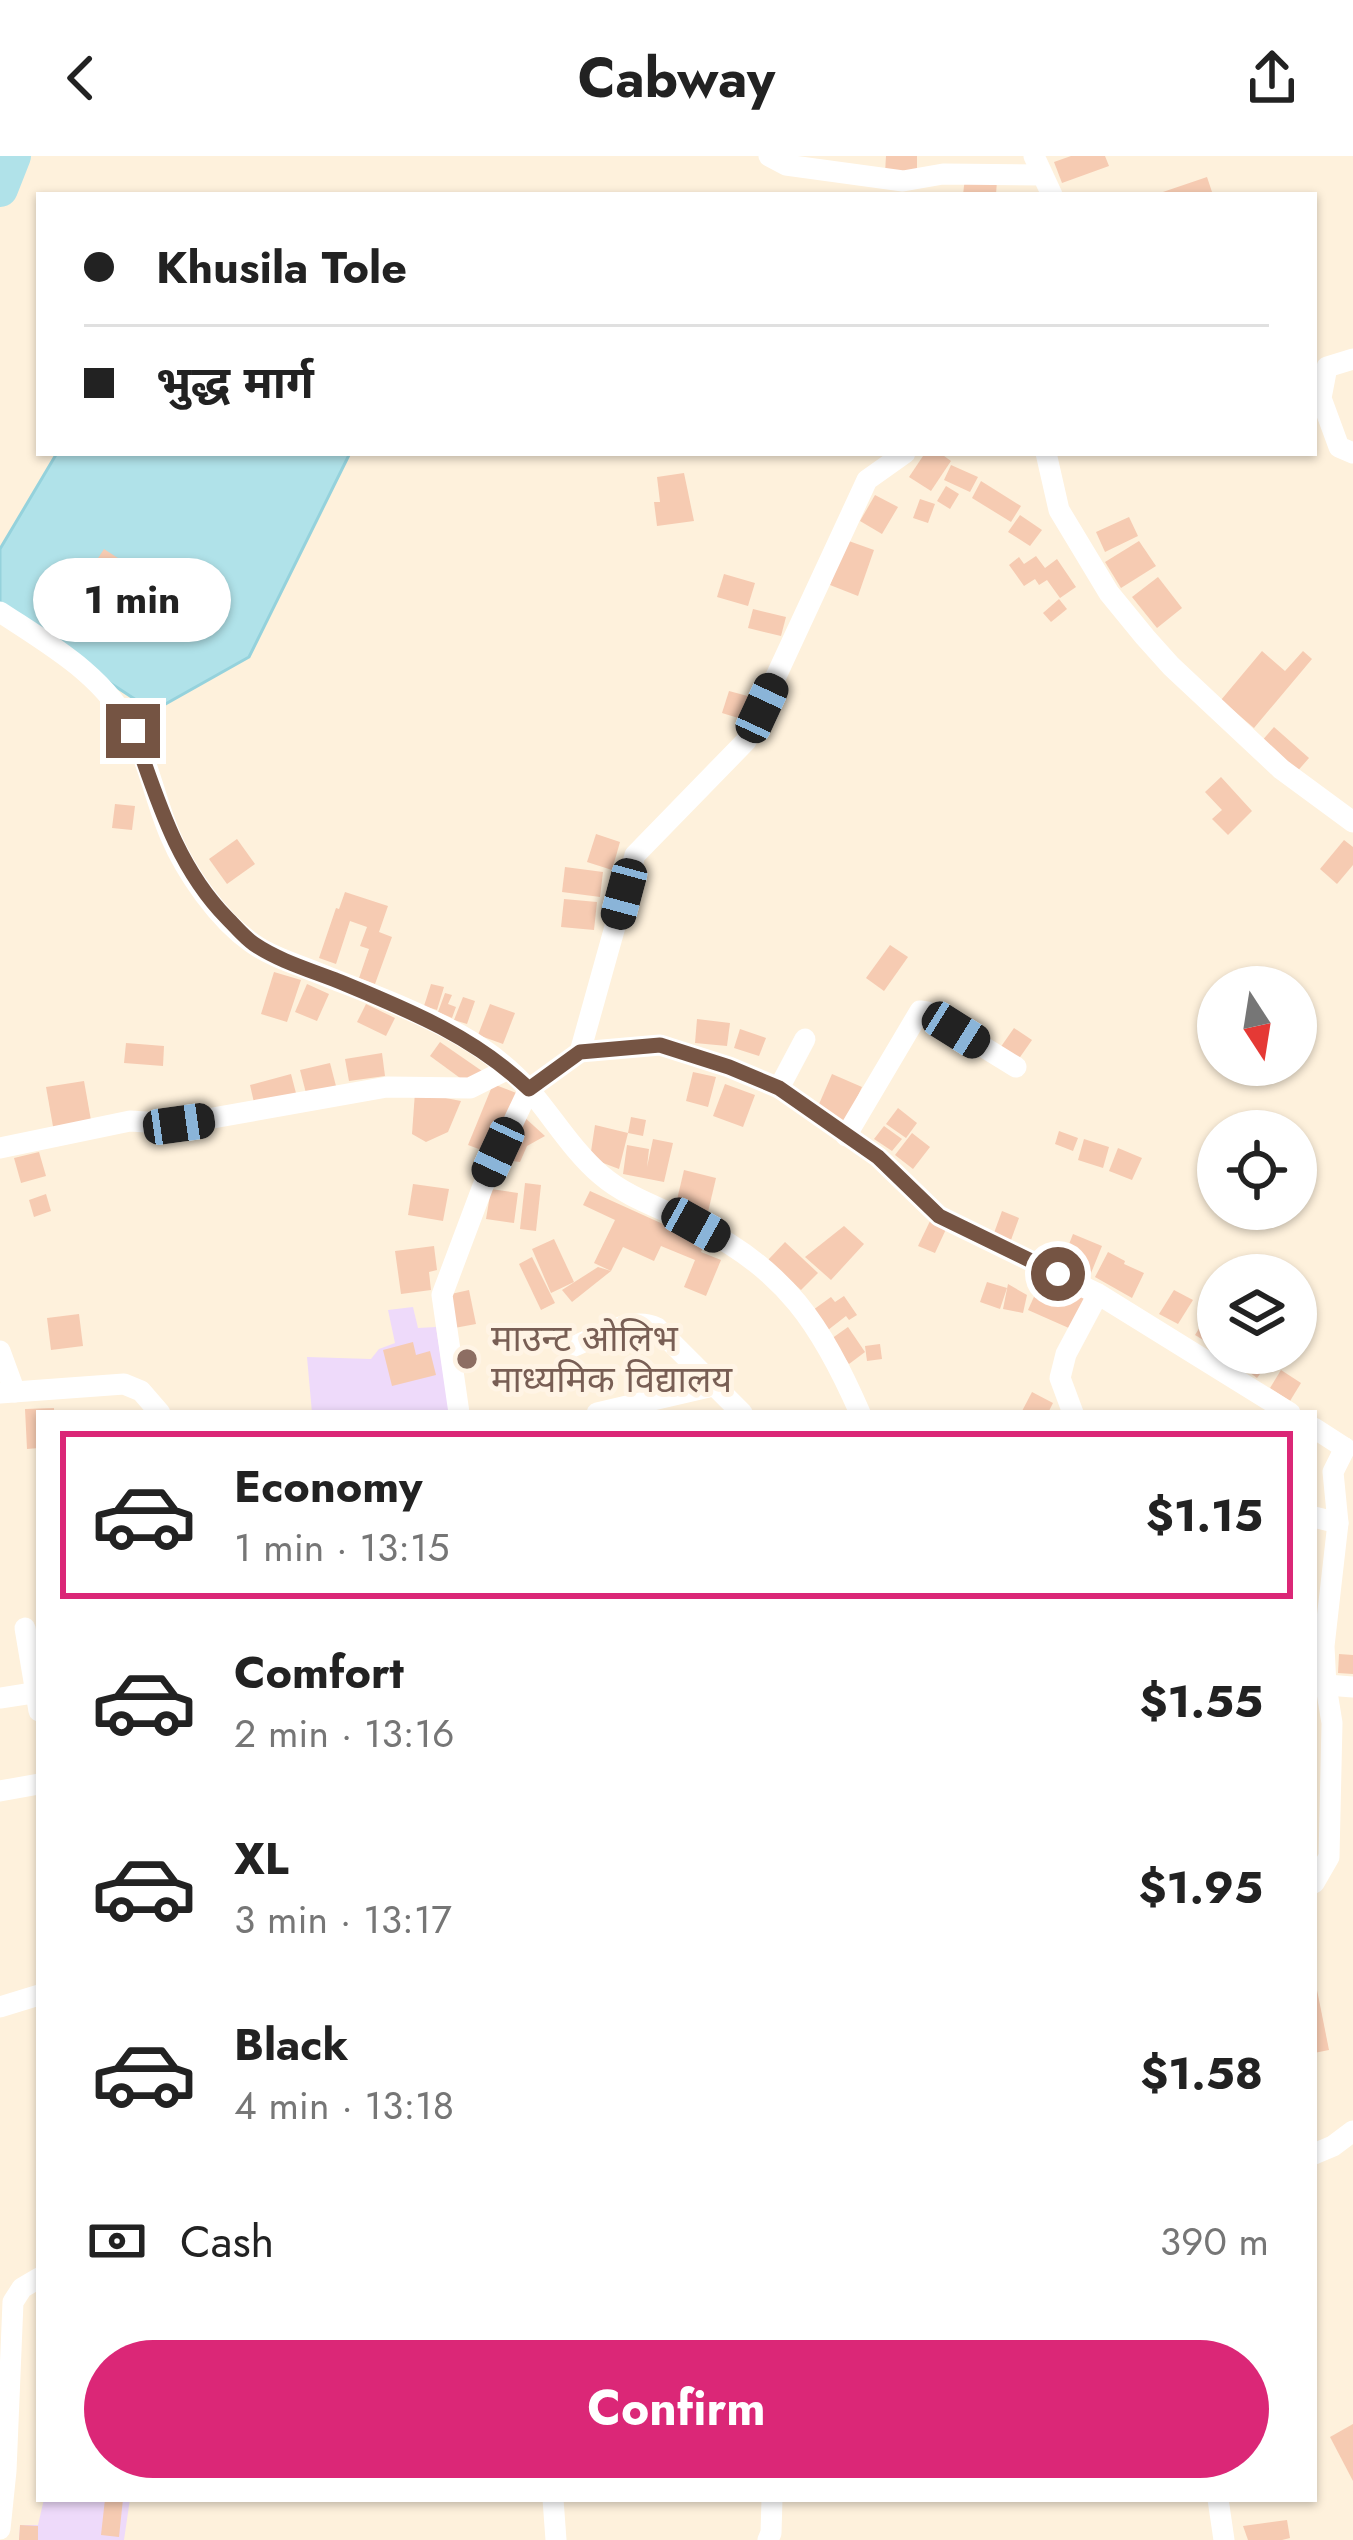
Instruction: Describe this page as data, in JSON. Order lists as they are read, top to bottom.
{
  "places": ["माउन्ट ओलिभ माध्यमिक विद्यालय"],
  "north": "bottom",
  "page": {
    "header": "Cabway",
    "banner": ["Khusila Tole", "भुद्ध मार्ग"],
    "bubble": "1 min",
    "list": [
      {
        "name": "Economy",
        "note": "1 min · 13:15",
        "value": "$1.15"
      },
      {
        "name": "Comfort",
        "note": "2 min · 13:16",
        "value": "$1.55"
      },
      {
        "name": "XL",
        "note": "3 min · 13:17",
        "value": "$1.95"
      },
      {
        "name": "Black",
        "note": "4 min · 13:18",
        "value": "$1.58"
      }
    ],
    "pay": ["Cash", "390 m"],
    "buttons": "Confirm"
  }
}
